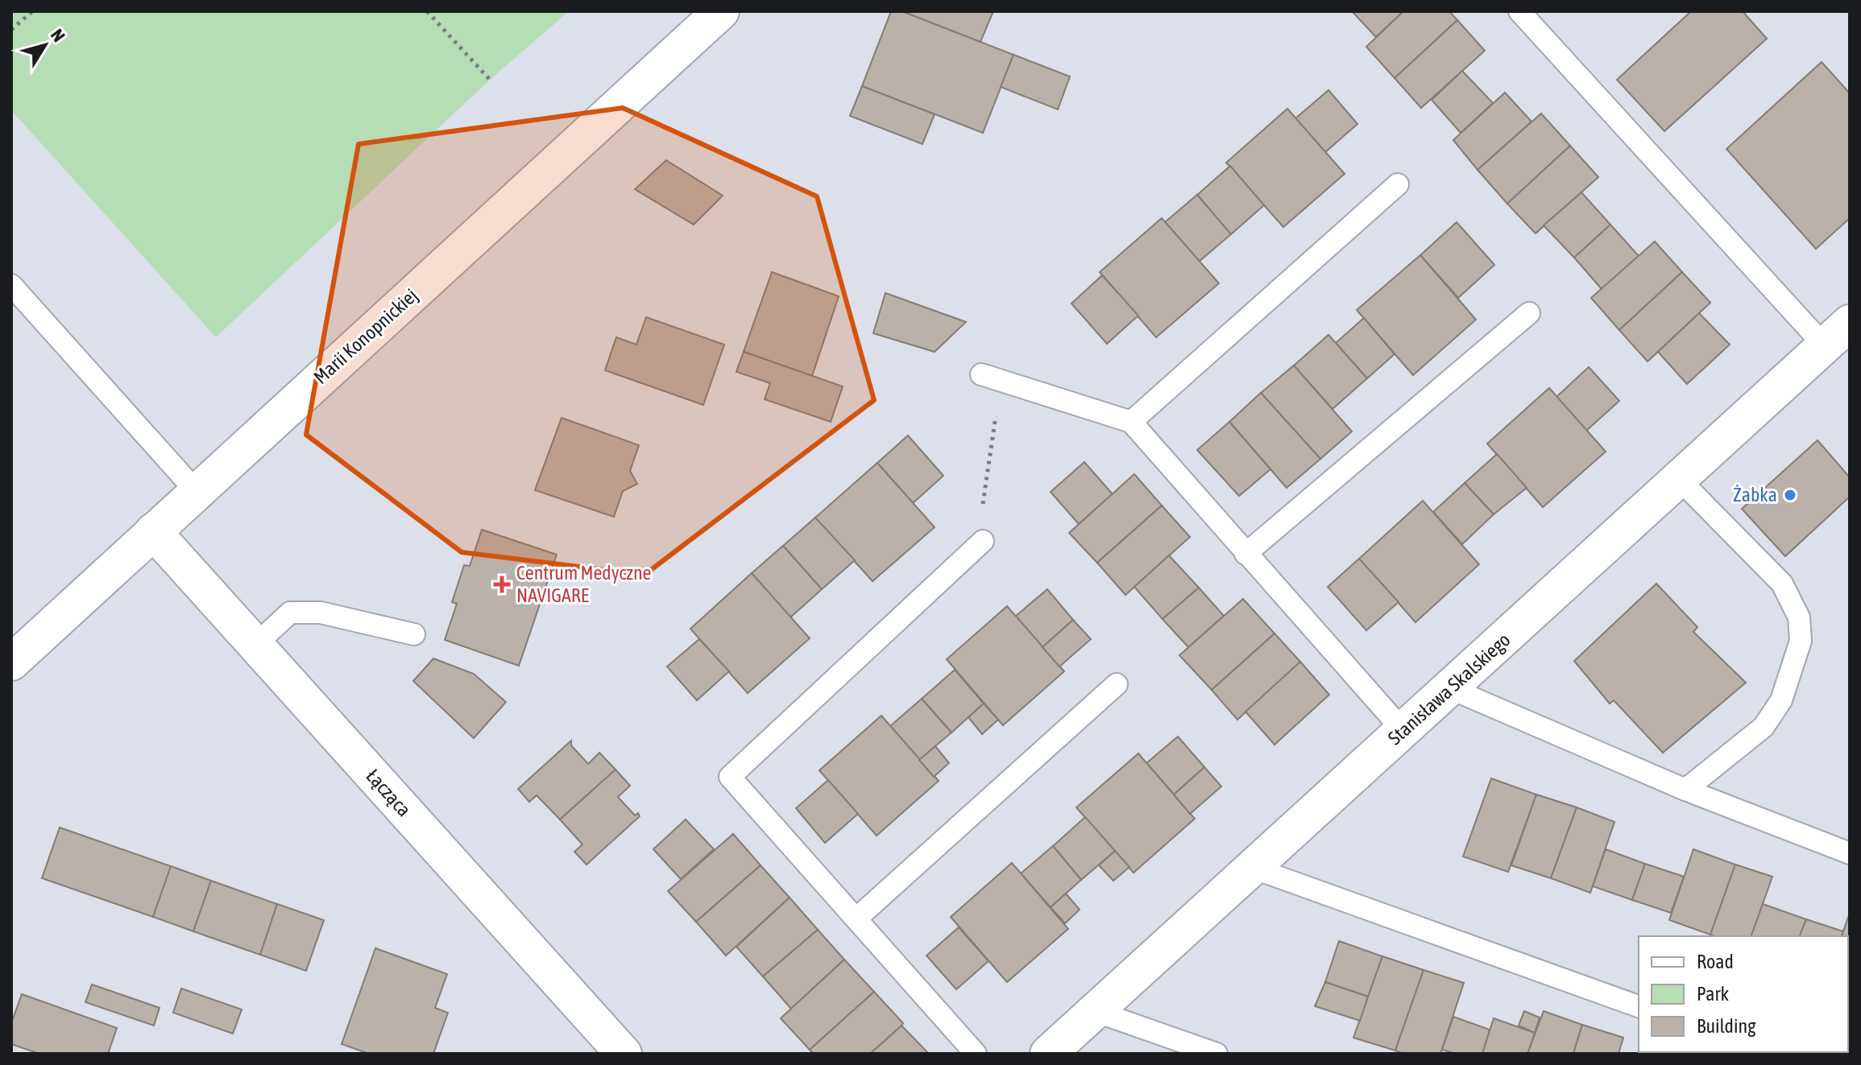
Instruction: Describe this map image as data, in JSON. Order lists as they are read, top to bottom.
{
  "streets": {
    "street": ["Marii Konopnickiej", "Stanisława Skalskiego", "Łącząca"]
  },
  "crossings": [
    ["Marii Konopnickiej", "Łącząca"]
  ],
  "places": {
    "other": ["Żabka"],
    "health": ["Centrum Medyczne NAVIGARE"]
  },
  "legend": ["Road", "Park", "Building"],
  "north": "top right"
}
